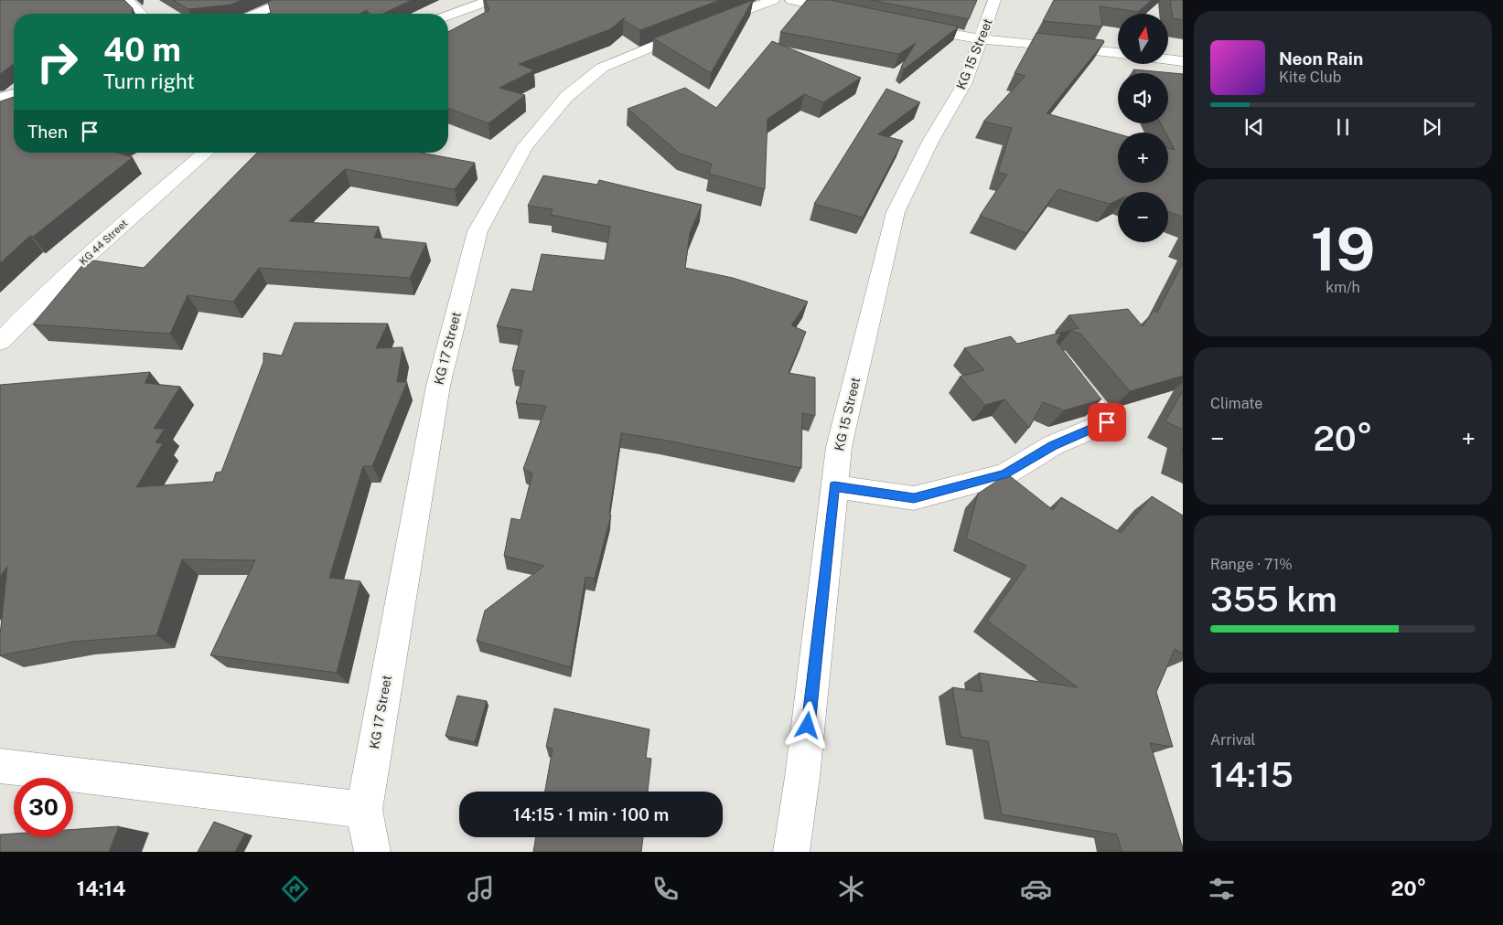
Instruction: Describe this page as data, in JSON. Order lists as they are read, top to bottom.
{
  "streets": {
    "street": ["KG 15 Street", "KG 44 Street", "KG 17 Street"]
  },
  "north": "top",
  "page": {
    "map_buttons": ["+", "−"],
    "turn": ["40 m", "Turn right"],
    "song": ["Neon Rain", "Kite Club"],
    "then": "Then",
    "tile": [
      ["19", "km/h"],
      "Climate",
      ["Range · 71%", "355 km"],
      ["Arrival", "14:15"]
    ],
    "heat": ["−", "20°", "+"],
    "limit": "30",
    "trip": "14:15 · 1 min · 100 m",
    "tabs": ["14:14", "20°"]
  }
}
